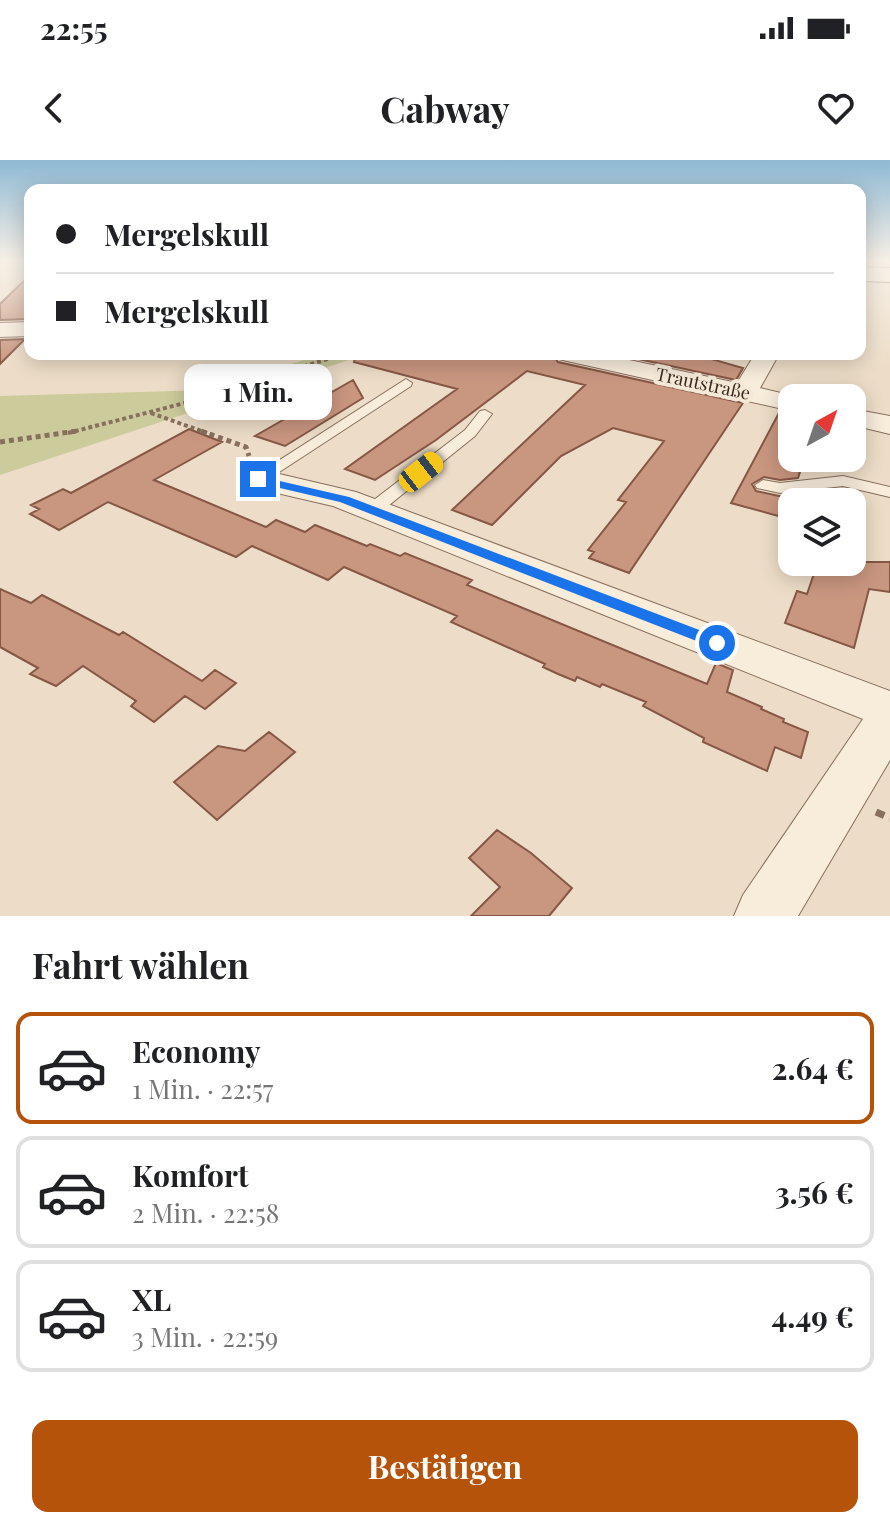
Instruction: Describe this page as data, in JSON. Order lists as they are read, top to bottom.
{
  "streets": {
    "street": ["Trautstraße"]
  },
  "north": "top right",
  "page": {
    "status": "22:55",
    "header": "Cabway",
    "banner": ["Mergelskull", "Mergelskull"],
    "bubble": "1 Min.",
    "heading": "Fahrt wählen",
    "list": [
      {
        "name": "Economy",
        "note": "1 Min. · 22:57",
        "value": "2.64 €"
      },
      {
        "name": "Komfort",
        "note": "2 Min. · 22:58",
        "value": "3.56 €"
      },
      {
        "name": "XL",
        "note": "3 Min. · 22:59",
        "value": "4.49 €"
      }
    ],
    "buttons": "Bestätigen"
  }
}
